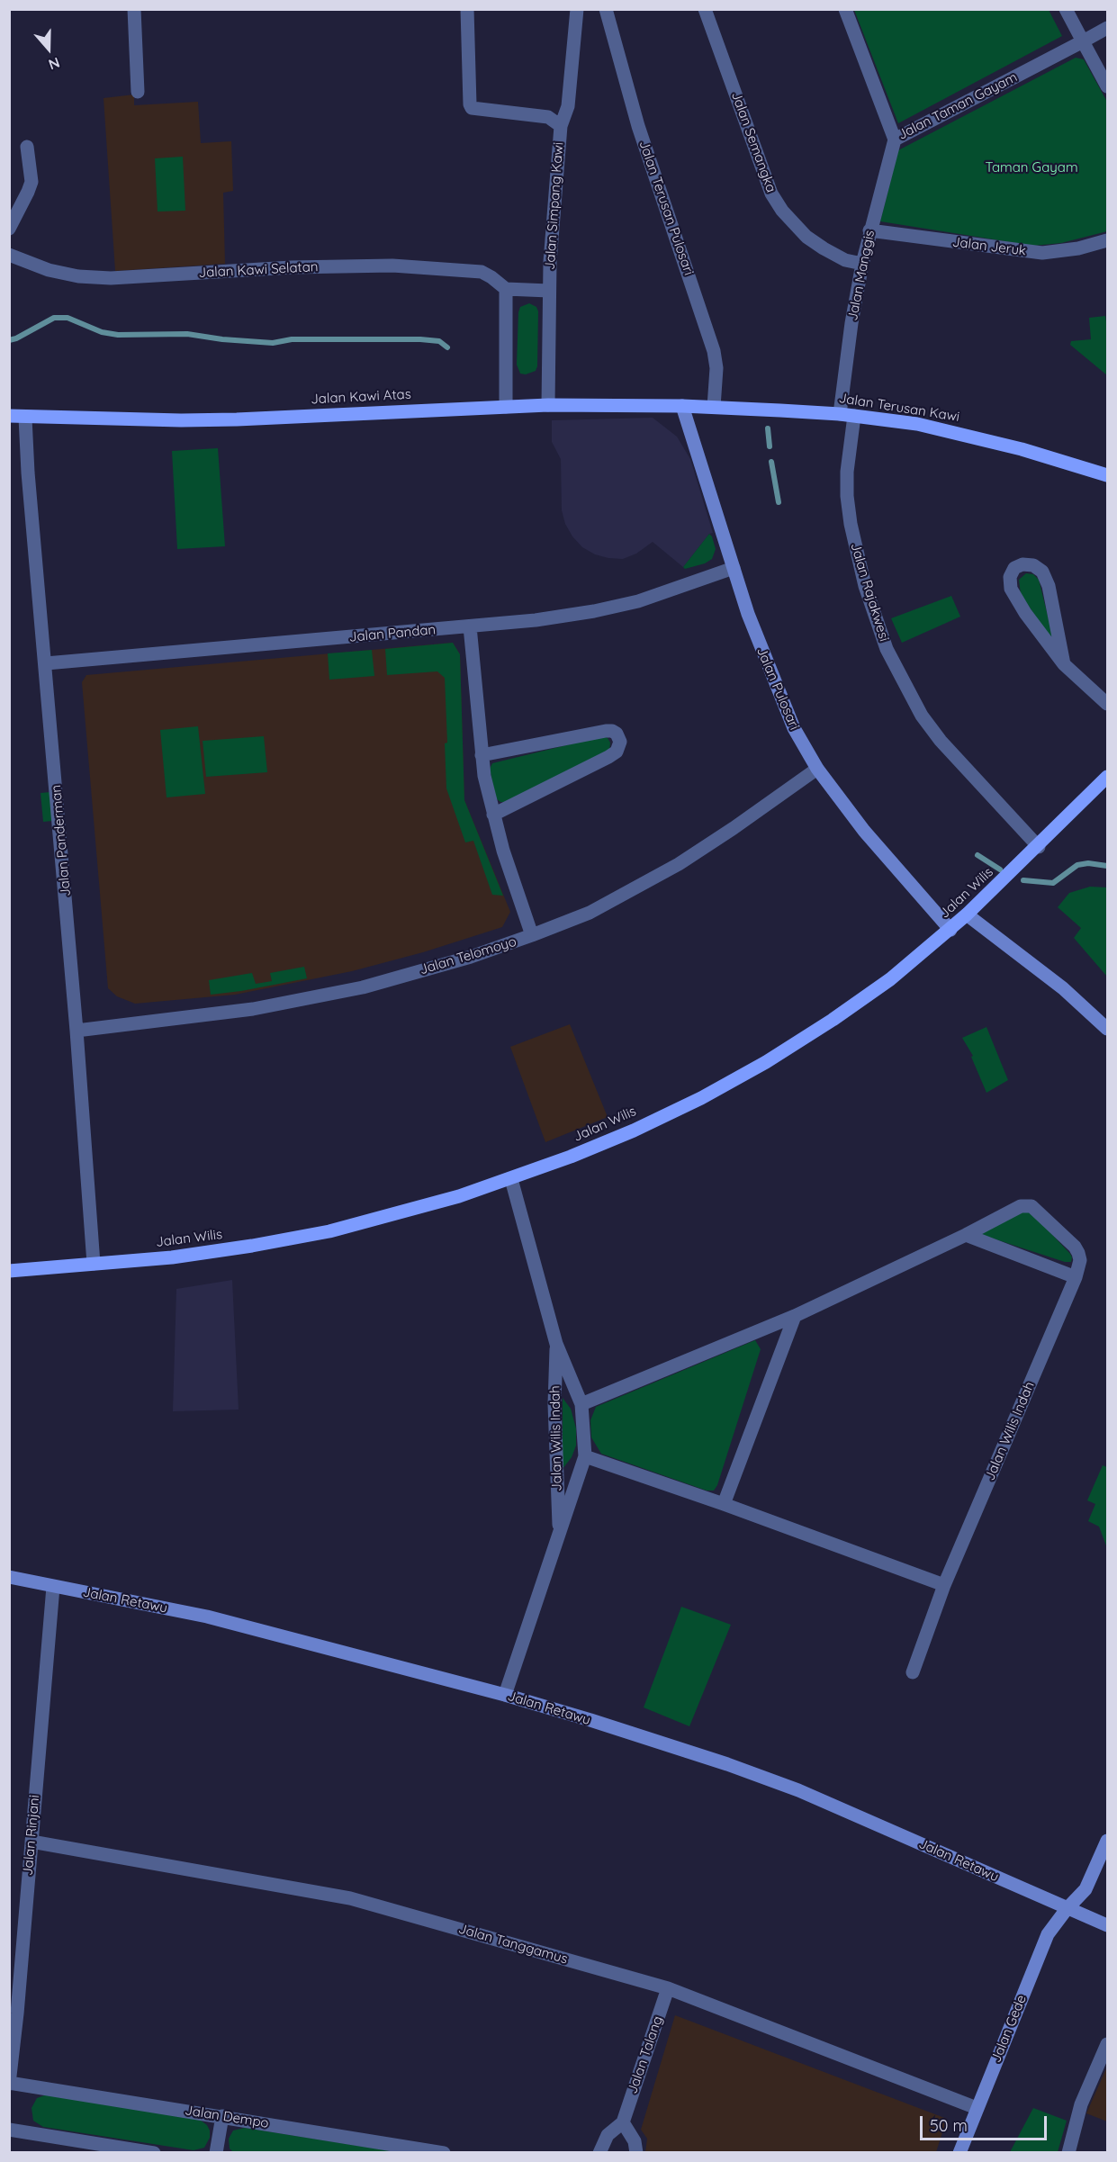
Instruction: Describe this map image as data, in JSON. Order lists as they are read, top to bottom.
{
  "streets": {
    "main road": [
      "Jalan Kawi Atas",
      "Jalan Terusan Kawi",
      "Jalan Pulosari",
      "Jalan Wilis",
      "Jalan Retawu",
      "Jalan Gede"
    ],
    "street": [
      "Jalan Taman Gayam",
      "Jalan Semangka",
      "Jalan Simpang Kawi",
      "Jalan Terusan Pulosari",
      "Jalan Jeruk",
      "Jalan Kawi Selatan",
      "Jalan Manggis",
      "Jalan Rajakwesi",
      "Jalan Pandan",
      "Jalan Panderman",
      "Jalan Telomoyo",
      "Jalan Wilis Indah",
      "Jalan Rinjani",
      "Jalan Tanggamus",
      "Jalan Talang",
      "Jalan Dempo"
    ]
  },
  "crossings": [
    ["Jalan Taman Gayam", "Jalan Manggis"],
    ["Jalan Semangka", "Jalan Manggis"],
    ["Jalan Simpang Kawi", "Jalan Kawi Atas"],
    ["Jalan Terusan Pulosari", "Jalan Kawi Atas"],
    ["Jalan Terusan Pulosari", "Jalan Terusan Kawi"],
    ["Jalan Jeruk", "Jalan Manggis"],
    ["Jalan Manggis", "Jalan Terusan Kawi"],
    ["Jalan Kawi Atas", "Jalan Terusan Kawi"],
    ["Jalan Kawi Atas", "Jalan Pulosari"],
    ["Jalan Kawi Atas", "Jalan Panderman"],
    ["Jalan Terusan Kawi", "Jalan Rajakwesi"],
    ["Jalan Rajakwesi", "Jalan Wilis"],
    ["Jalan Pandan", "Jalan Pulosari"],
    ["Jalan Pandan", "Jalan Panderman"],
    ["Jalan Pulosari", "Jalan Wilis"],
    ["Jalan Pulosari", "Jalan Telomoyo"],
    ["Jalan Panderman", "Jalan Wilis"],
    ["Jalan Panderman", "Jalan Telomoyo"],
    ["Jalan Wilis", "Jalan Wilis Indah"],
    ["Jalan Wilis Indah", "Jalan Retawu"],
    ["Jalan Retawu", "Jalan Rinjani"],
    ["Jalan Retawu", "Jalan Gede"],
    ["Jalan Rinjani", "Jalan Tanggamus"],
    ["Jalan Rinjani", "Jalan Dempo"],
    ["Jalan Tanggamus", "Jalan Gede"],
    ["Jalan Tanggamus", "Jalan Talang"]
  ],
  "parks": ["Taman Gayam"],
  "scale_bar": "50 m",
  "north": "bottom"
}
